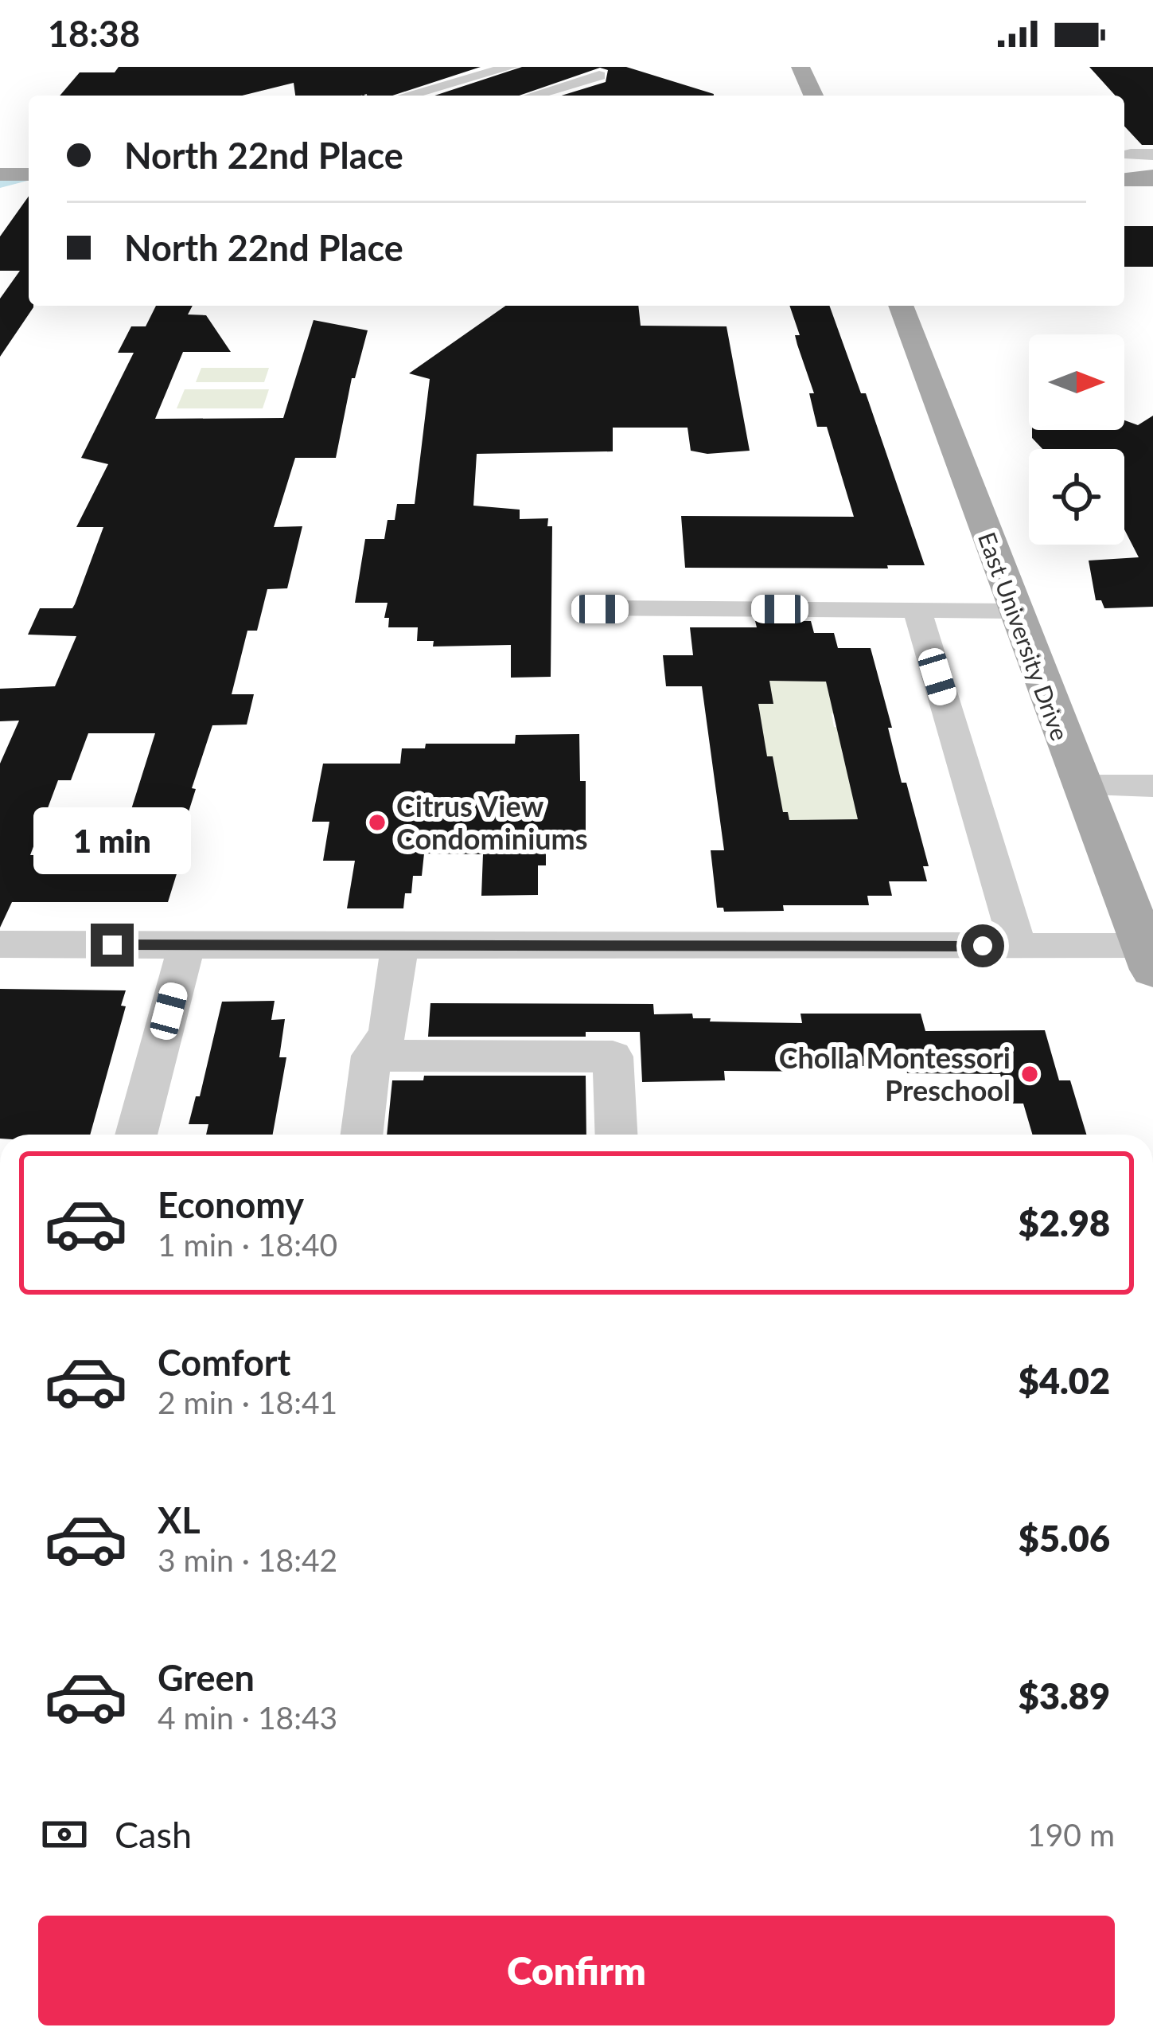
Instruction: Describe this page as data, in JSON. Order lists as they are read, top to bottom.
{
  "streets": {
    "main road": ["East University Drive"]
  },
  "places": ["Citrus View Condominiums", "Cholla Montessori Preschool"],
  "north": "right",
  "page": {
    "status": "18:38",
    "banner": ["North 22nd Place", "North 22nd Place"],
    "bubble": "1 min",
    "list": [
      {
        "name": "Economy",
        "note": "1 min · 18:40",
        "value": "$2.98"
      },
      {
        "name": "Comfort",
        "note": "2 min · 18:41",
        "value": "$4.02"
      },
      {
        "name": "XL",
        "note": "3 min · 18:42",
        "value": "$5.06"
      },
      {
        "name": "Green",
        "note": "4 min · 18:43",
        "value": "$3.89"
      }
    ],
    "pay": ["Cash", "190 m"],
    "buttons": "Confirm"
  }
}
